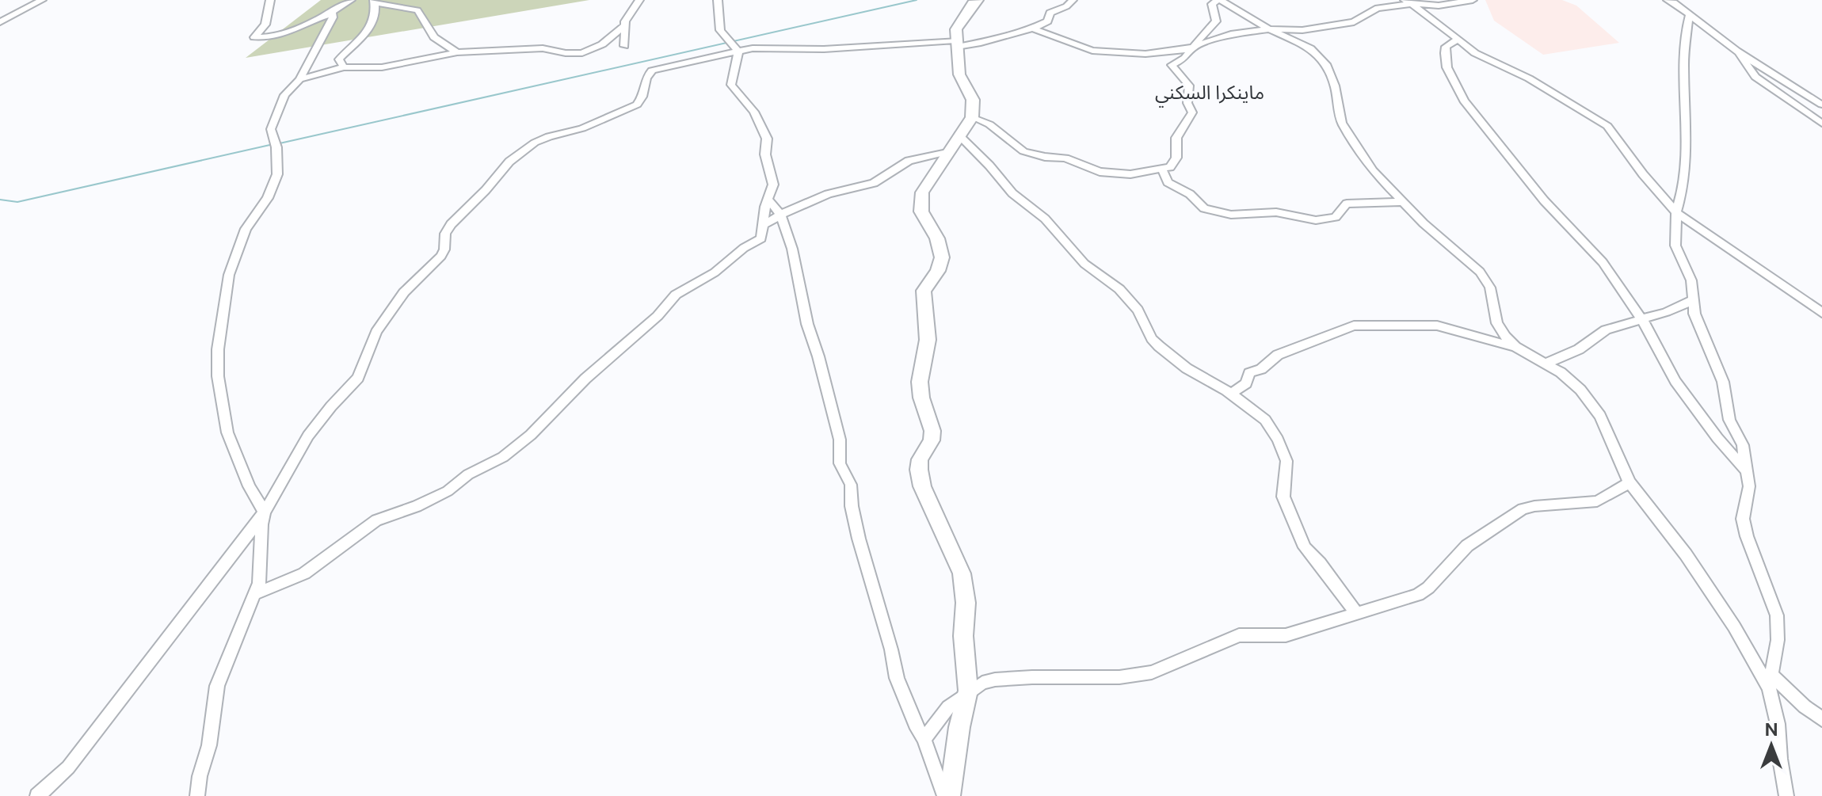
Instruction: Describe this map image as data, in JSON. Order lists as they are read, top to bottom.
{
  "districts": ["ماينكرا السكني"],
  "north": "top"
}
